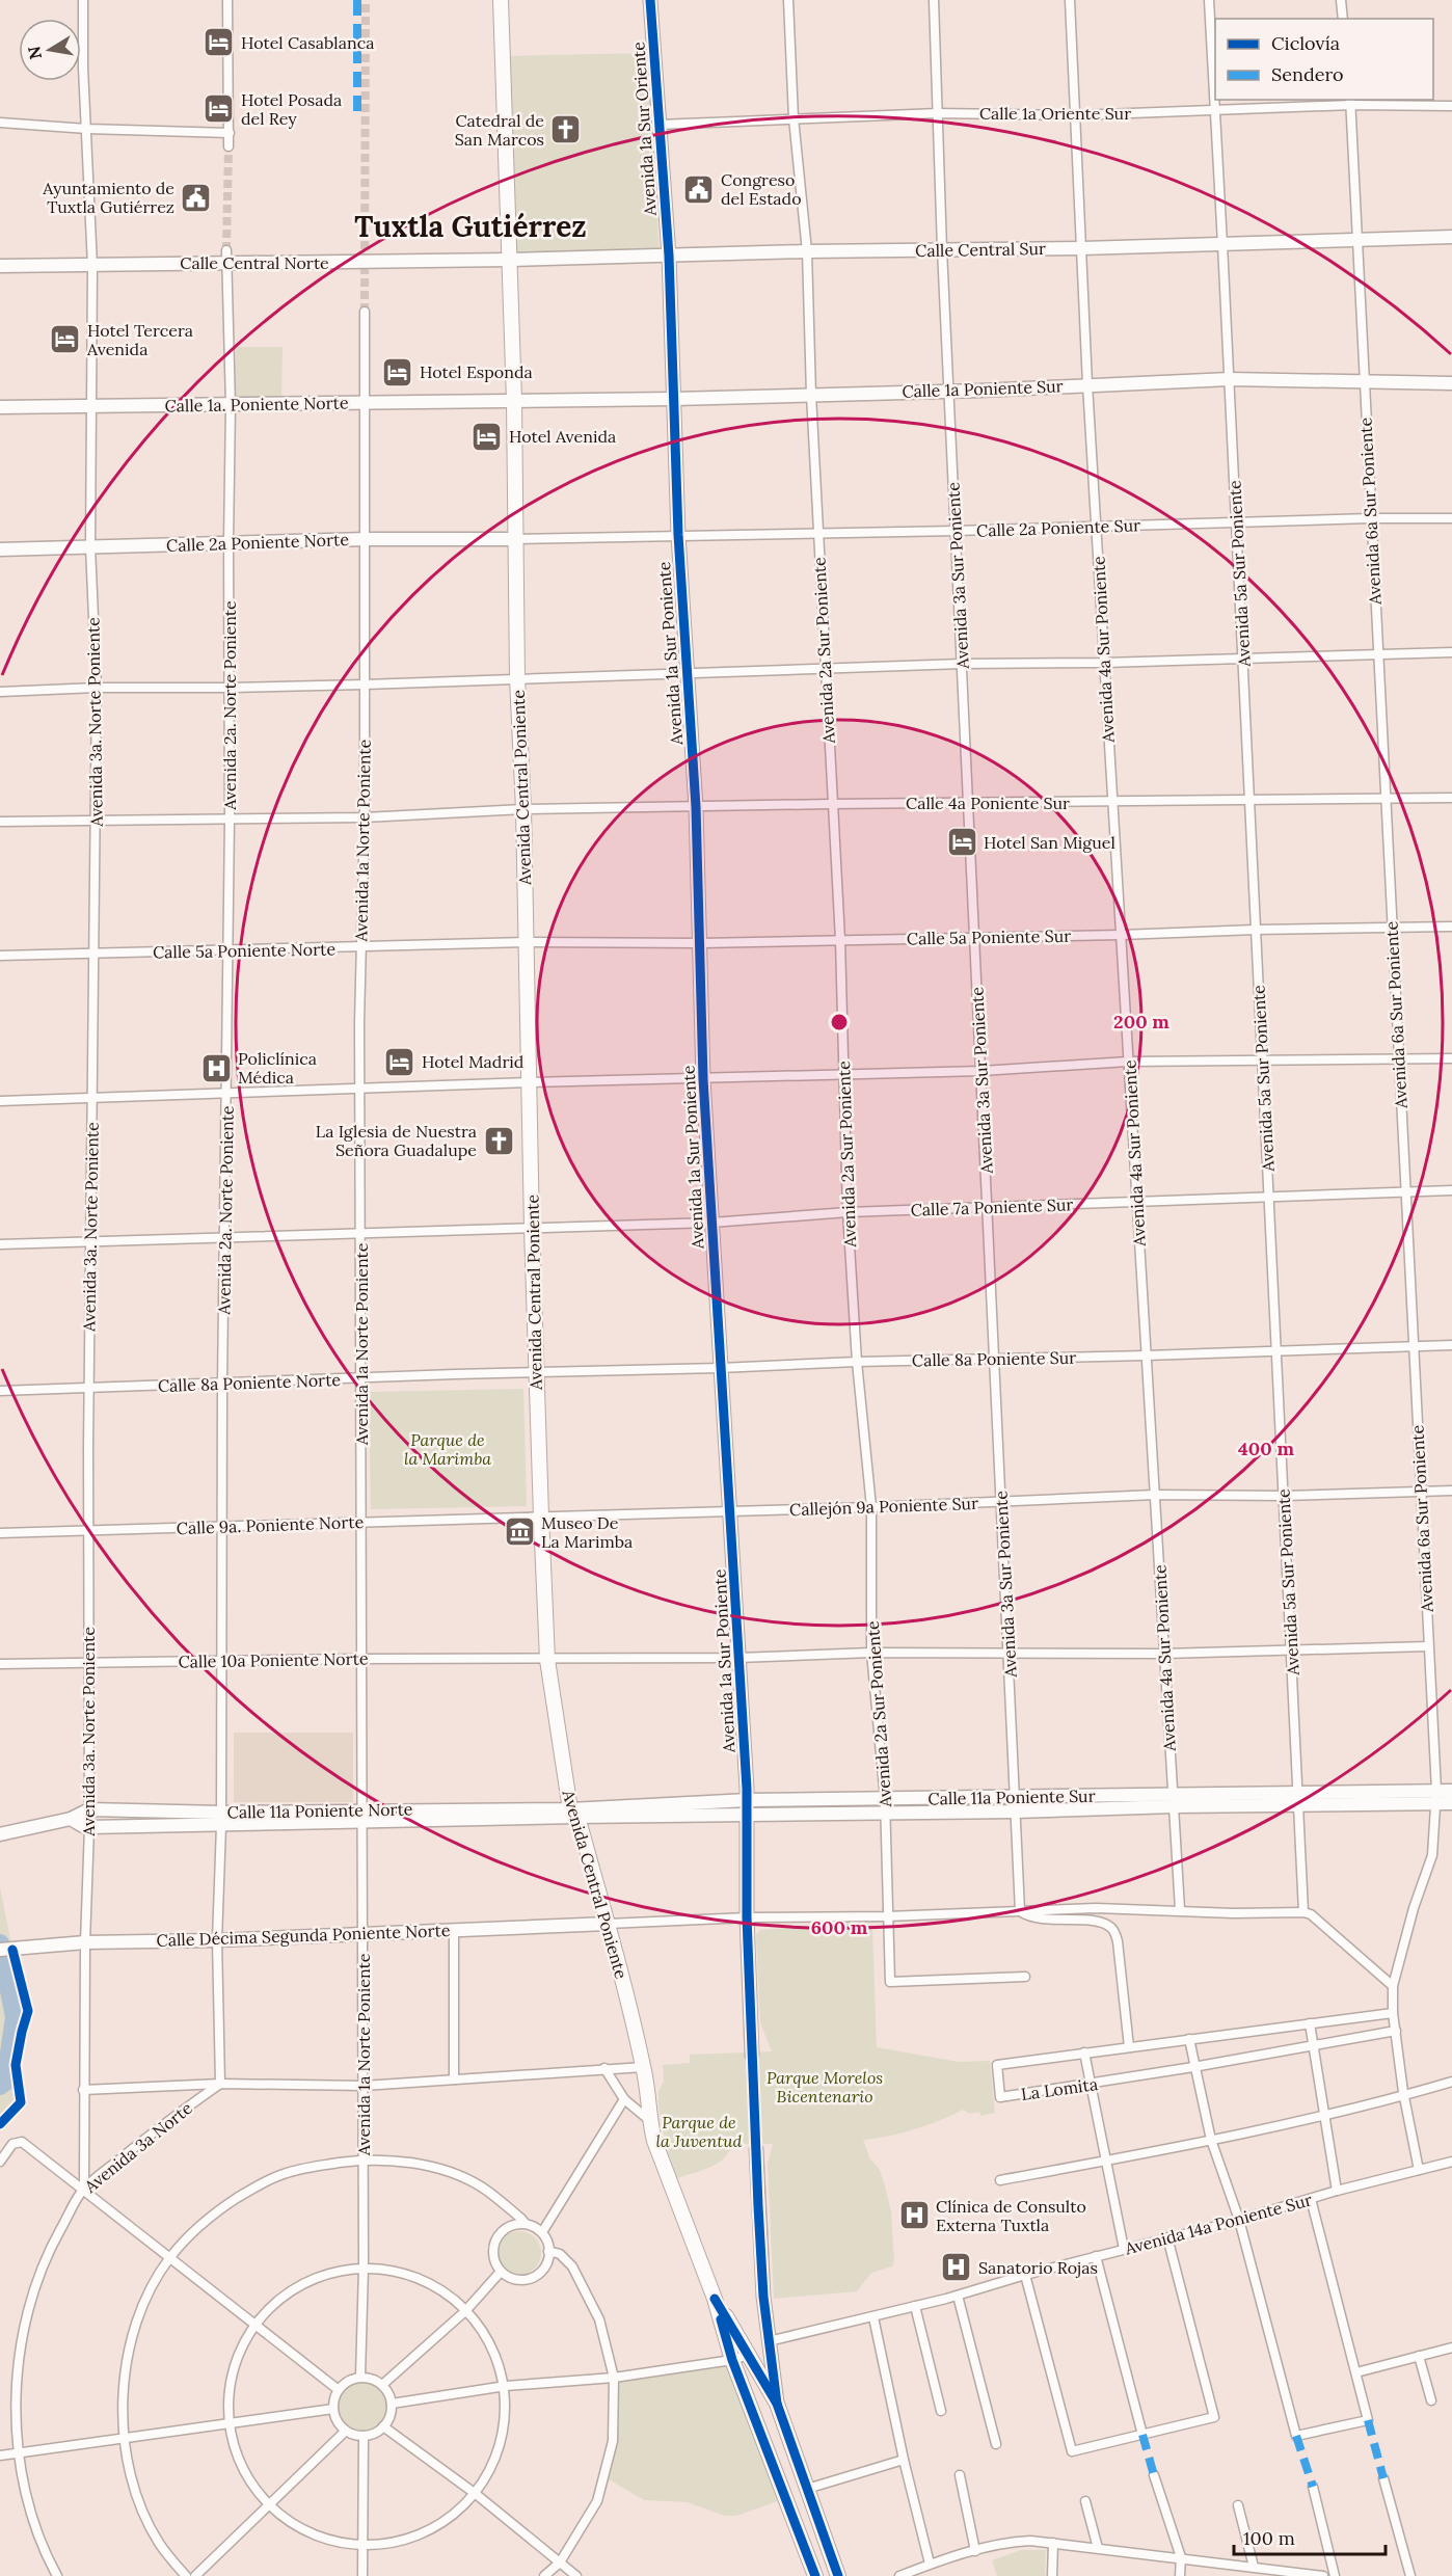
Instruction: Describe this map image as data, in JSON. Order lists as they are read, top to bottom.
{
  "streets": {
    "main road": [
      "Avenida 1a Sur Oriente",
      "Calle Central Sur",
      "Calle Central Norte",
      "Calle 1a Poniente Sur",
      "Calle 1a. Poniente Norte",
      "Calle 2a Poniente Norte",
      "Avenida 1a Sur Poniente",
      "Avenida Central Poniente",
      "Calle 11a Poniente Sur",
      "Calle 11a Poniente Norte",
      "Calle Décima Segunda Poniente Norte"
    ],
    "street": [
      "Calle 1a Oriente Sur",
      "Avenida 6a Sur Poniente",
      "Calle 2a Poniente Sur",
      "Avenida 5a Sur Poniente",
      "Avenida 3a Sur Poniente",
      "Avenida 4a Sur Poniente",
      "Avenida 2a Sur Poniente",
      "Avenida 2a. Norte Poniente",
      "Avenida 3a. Norte Poniente",
      "Calle 4a Poniente Sur",
      "Avenida 1a Norte Poniente",
      "Calle 5a Poniente Sur",
      "Calle 5a Poniente Norte",
      "Calle 7a Poniente Sur",
      "Calle 8a Poniente Sur",
      "Calle 8a Poniente Norte",
      "Callejón 9a Poniente Sur",
      "Calle 9a. Poniente Norte",
      "Calle 10a Poniente Norte",
      "La Lomita",
      "Avenida 3a Norte",
      "Avenida 14a Poniente Sur"
    ]
  },
  "crossings": [
    ["Calle 1a Oriente Sur", "Avenida 1a Sur Oriente"],
    ["Calle 1a Oriente Sur", "Avenida 6a Sur Poniente"],
    ["Calle 1a Oriente Sur", "Avenida 5a Sur Poniente"],
    ["Calle 1a Oriente Sur", "Avenida 3a Sur Poniente"],
    ["Calle 1a Oriente Sur", "Avenida 4a Sur Poniente"],
    ["Calle 1a Oriente Sur", "Avenida 2a Sur Poniente"],
    ["Avenida 1a Sur Oriente", "Calle Central Sur"],
    ["Avenida 1a Sur Oriente", "Avenida 1a Sur Poniente"],
    ["Calle Central Sur", "Calle Central Norte"],
    ["Calle Central Sur", "Avenida 6a Sur Poniente"],
    ["Calle Central Sur", "Avenida 5a Sur Poniente"],
    ["Calle Central Sur", "Avenida 3a Sur Poniente"],
    ["Calle Central Sur", "Avenida 4a Sur Poniente"],
    ["Calle Central Sur", "Avenida 2a Sur Poniente"],
    ["Calle Central Sur", "Avenida 1a Sur Poniente"],
    ["Calle Central Sur", "Avenida Central Poniente"],
    ["Calle Central Norte", "Avenida 2a. Norte Poniente"],
    ["Calle Central Norte", "Avenida 3a. Norte Poniente"],
    ["Calle Central Norte", "Avenida Central Poniente"],
    ["Calle 1a Poniente Sur", "Calle 1a. Poniente Norte"],
    ["Calle 1a Poniente Sur", "Avenida 6a Sur Poniente"],
    ["Calle 1a Poniente Sur", "Avenida 5a Sur Poniente"],
    ["Calle 1a Poniente Sur", "Avenida 3a Sur Poniente"],
    ["Calle 1a Poniente Sur", "Avenida 4a Sur Poniente"],
    ["Calle 1a Poniente Sur", "Avenida 2a Sur Poniente"],
    ["Calle 1a Poniente Sur", "Avenida 1a Sur Poniente"],
    ["Calle 1a Poniente Sur", "Avenida Central Poniente"],
    ["Calle 1a. Poniente Norte", "Avenida 2a. Norte Poniente"],
    ["Calle 1a. Poniente Norte", "Avenida 3a. Norte Poniente"],
    ["Calle 1a. Poniente Norte", "Avenida Central Poniente"],
    ["Calle 1a. Poniente Norte", "Avenida 1a Norte Poniente"],
    ["Avenida 6a Sur Poniente", "Calle 2a Poniente Sur"],
    ["Avenida 6a Sur Poniente", "Calle 4a Poniente Sur"],
    ["Avenida 6a Sur Poniente", "Calle 5a Poniente Sur"],
    ["Avenida 6a Sur Poniente", "Calle 7a Poniente Sur"],
    ["Avenida 6a Sur Poniente", "Calle 8a Poniente Sur"],
    ["Avenida 6a Sur Poniente", "Callejón 9a Poniente Sur"],
    ["Avenida 6a Sur Poniente", "Calle 10a Poniente Norte"],
    ["Avenida 6a Sur Poniente", "Calle 11a Poniente Sur"],
    ["Avenida 6a Sur Poniente", "La Lomita"],
    ["Avenida 6a Sur Poniente", "Avenida 14a Poniente Sur"],
    ["Calle 2a Poniente Sur", "Calle 2a Poniente Norte"],
    ["Calle 2a Poniente Sur", "Avenida 5a Sur Poniente"],
    ["Calle 2a Poniente Sur", "Avenida 3a Sur Poniente"],
    ["Calle 2a Poniente Sur", "Avenida 4a Sur Poniente"],
    ["Calle 2a Poniente Sur", "Avenida 2a Sur Poniente"],
    ["Calle 2a Poniente Sur", "Avenida 1a Sur Poniente"],
    ["Calle 2a Poniente Sur", "Avenida Central Poniente"],
    ["Calle 2a Poniente Norte", "Avenida 2a. Norte Poniente"],
    ["Calle 2a Poniente Norte", "Avenida 3a. Norte Poniente"],
    ["Calle 2a Poniente Norte", "Avenida Central Poniente"],
    ["Calle 2a Poniente Norte", "Avenida 1a Norte Poniente"],
    ["Avenida 5a Sur Poniente", "Calle 4a Poniente Sur"],
    ["Avenida 5a Sur Poniente", "Calle 5a Poniente Sur"],
    ["Avenida 5a Sur Poniente", "Calle 7a Poniente Sur"],
    ["Avenida 5a Sur Poniente", "Calle 8a Poniente Sur"],
    ["Avenida 5a Sur Poniente", "Callejón 9a Poniente Sur"],
    ["Avenida 5a Sur Poniente", "Calle 10a Poniente Norte"],
    ["Avenida 5a Sur Poniente", "Calle 11a Poniente Sur"],
    ["Avenida 3a Sur Poniente", "Calle 4a Poniente Sur"],
    ["Avenida 3a Sur Poniente", "Calle 5a Poniente Sur"],
    ["Avenida 3a Sur Poniente", "Calle 7a Poniente Sur"],
    ["Avenida 3a Sur Poniente", "Calle 8a Poniente Sur"],
    ["Avenida 3a Sur Poniente", "Callejón 9a Poniente Sur"],
    ["Avenida 3a Sur Poniente", "Calle 10a Poniente Norte"],
    ["Avenida 3a Sur Poniente", "Calle 11a Poniente Sur"],
    ["Avenida 4a Sur Poniente", "Calle 4a Poniente Sur"],
    ["Avenida 4a Sur Poniente", "Calle 5a Poniente Sur"],
    ["Avenida 4a Sur Poniente", "Calle 7a Poniente Sur"],
    ["Avenida 4a Sur Poniente", "Calle 8a Poniente Sur"],
    ["Avenida 4a Sur Poniente", "Callejón 9a Poniente Sur"],
    ["Avenida 4a Sur Poniente", "Calle 10a Poniente Norte"],
    ["Avenida 4a Sur Poniente", "Calle 11a Poniente Sur"],
    ["Avenida 2a Sur Poniente", "Calle 4a Poniente Sur"],
    ["Avenida 2a Sur Poniente", "Calle 5a Poniente Sur"],
    ["Avenida 2a Sur Poniente", "Calle 7a Poniente Sur"],
    ["Avenida 2a Sur Poniente", "Calle 8a Poniente Sur"],
    ["Avenida 2a Sur Poniente", "Callejón 9a Poniente Sur"],
    ["Avenida 2a Sur Poniente", "Calle 10a Poniente Norte"],
    ["Avenida 2a Sur Poniente", "Calle 11a Poniente Sur"],
    ["Avenida 1a Sur Poniente", "Calle 4a Poniente Sur"],
    ["Avenida 1a Sur Poniente", "Calle 5a Poniente Sur"],
    ["Avenida 1a Sur Poniente", "Calle 7a Poniente Sur"],
    ["Avenida 1a Sur Poniente", "Calle 8a Poniente Sur"],
    ["Avenida 1a Sur Poniente", "Callejón 9a Poniente Sur"],
    ["Avenida 1a Sur Poniente", "Calle 10a Poniente Norte"],
    ["Avenida 1a Sur Poniente", "Calle 11a Poniente Sur"],
    ["Avenida 2a. Norte Poniente", "Calle 4a Poniente Sur"],
    ["Avenida 2a. Norte Poniente", "Calle 5a Poniente Norte"],
    ["Avenida 2a. Norte Poniente", "Calle 7a Poniente Sur"],
    ["Avenida 2a. Norte Poniente", "Calle 8a Poniente Norte"],
    ["Avenida 2a. Norte Poniente", "Calle 9a. Poniente Norte"],
    ["Avenida 2a. Norte Poniente", "Calle 10a Poniente Norte"],
    ["Avenida 2a. Norte Poniente", "Calle 11a Poniente Norte"],
    ["Avenida 2a. Norte Poniente", "Calle Décima Segunda Poniente Norte"],
    ["Avenida 2a. Norte Poniente", "Avenida 3a Norte"],
    ["Avenida 3a. Norte Poniente", "Calle 4a Poniente Sur"],
    ["Avenida 3a. Norte Poniente", "Calle 5a Poniente Norte"],
    ["Avenida 3a. Norte Poniente", "Calle 7a Poniente Sur"],
    ["Avenida 3a. Norte Poniente", "Calle 8a Poniente Norte"],
    ["Avenida 3a. Norte Poniente", "Calle 9a. Poniente Norte"],
    ["Avenida 3a. Norte Poniente", "Calle 10a Poniente Norte"],
    ["Avenida 3a. Norte Poniente", "Calle 11a Poniente Norte"],
    ["Avenida 3a. Norte Poniente", "Calle Décima Segunda Poniente Norte"],
    ["Avenida 3a. Norte Poniente", "Avenida 3a Norte"],
    ["Avenida Central Poniente", "Calle 4a Poniente Sur"],
    ["Avenida Central Poniente", "Calle 5a Poniente Sur"],
    ["Avenida Central Poniente", "Calle 5a Poniente Norte"],
    ["Avenida Central Poniente", "Calle 7a Poniente Sur"],
    ["Avenida Central Poniente", "Calle 8a Poniente Sur"],
    ["Avenida Central Poniente", "Calle 8a Poniente Norte"],
    ["Avenida Central Poniente", "Callejón 9a Poniente Sur"],
    ["Avenida Central Poniente", "Calle 9a. Poniente Norte"],
    ["Avenida Central Poniente", "Calle 10a Poniente Norte"],
    ["Avenida Central Poniente", "Calle 11a Poniente Sur"],
    ["Avenida Central Poniente", "Calle 11a Poniente Norte"],
    ["Avenida Central Poniente", "Calle Décima Segunda Poniente Norte"],
    ["Calle 4a Poniente Sur", "Avenida 1a Norte Poniente"],
    ["Avenida 1a Norte Poniente", "Calle 5a Poniente Norte"],
    ["Avenida 1a Norte Poniente", "Calle 7a Poniente Sur"],
    ["Avenida 1a Norte Poniente", "Calle 8a Poniente Norte"],
    ["Avenida 1a Norte Poniente", "Calle 9a. Poniente Norte"],
    ["Avenida 1a Norte Poniente", "Calle 10a Poniente Norte"],
    ["Avenida 1a Norte Poniente", "Calle 11a Poniente Norte"],
    ["Avenida 1a Norte Poniente", "Calle Décima Segunda Poniente Norte"],
    ["Calle 5a Poniente Sur", "Calle 5a Poniente Norte"],
    ["Calle 8a Poniente Sur", "Calle 8a Poniente Norte"],
    ["Callejón 9a Poniente Sur", "Calle 9a. Poniente Norte"],
    ["Calle 11a Poniente Sur", "Calle 11a Poniente Norte"]
  ],
  "districts": ["Tuxtla Gutiérrez"],
  "parks": ["Parque de la Marimba", "Parque Morelos Bicentenario", "Parque de la Juventud"],
  "places": {
    "hotel": [
      "Hotel Casablanca",
      "Hotel Posada del Rey",
      "Hotel Tercera Avenida",
      "Hotel Esponda",
      "Hotel Avenida",
      "Hotel San Miguel",
      "Hotel Madrid"
    ],
    "church": ["Catedral de San Marcos", "La Iglesia de Nuestra Señora Guadalupe"],
    "public building": ["Congreso del Estado", "Ayuntamiento de Tuxtla Gutiérrez"],
    "hospital": ["Policlínica Médica", "Clínica de Consulto Externa Tuxtla", "Sanatorio Rojas"],
    "museum": ["Museo De La Marimba"]
  },
  "legend": ["Ciclovía", "Sendero"],
  "scale_bar": "100 m",
  "north": "left",
  "rings": ["200 m", "400 m", "600 m"]
}
